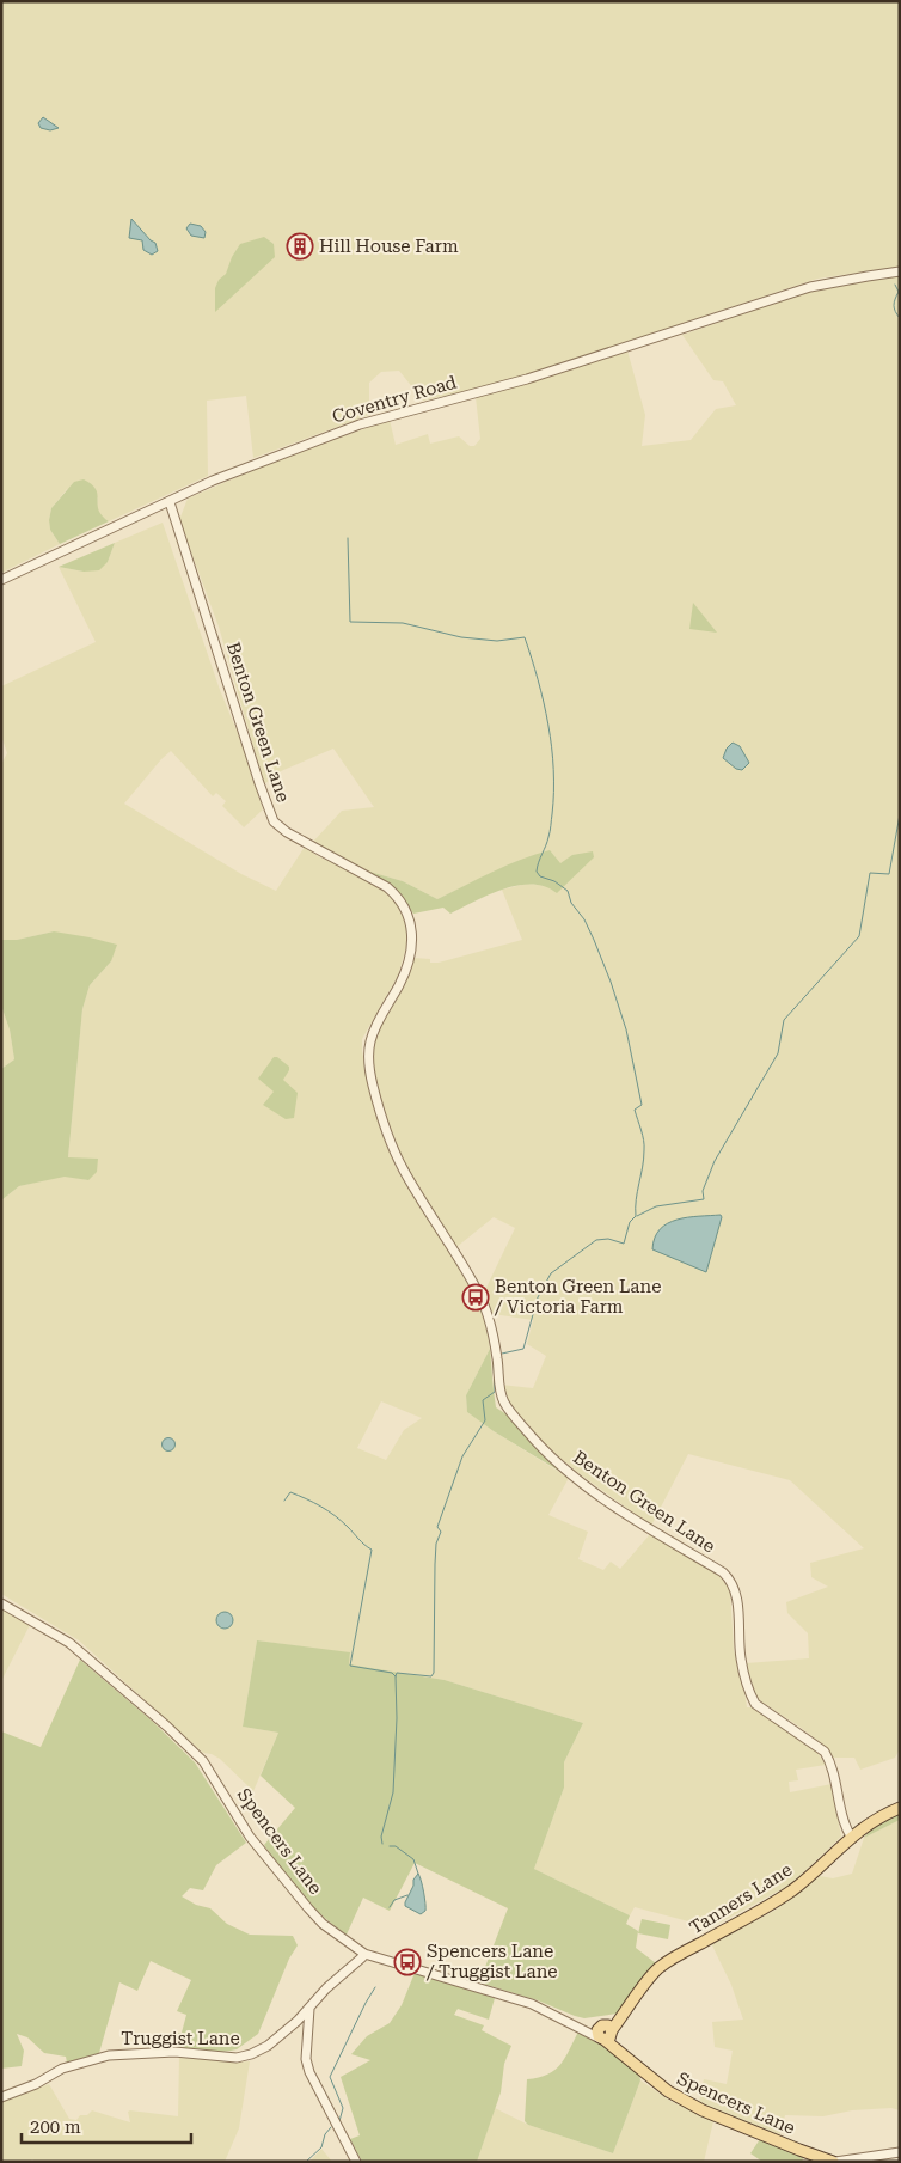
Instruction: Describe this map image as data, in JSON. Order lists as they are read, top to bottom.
{
  "streets": {
    "main road": ["Spencers Lane", "Tanners Lane"],
    "street": ["Coventry Road", "Benton Green Lane", "Truggist Lane"]
  },
  "crossings": [
    ["Coventry Road", "Benton Green Lane"],
    ["Benton Green Lane", "Tanners Lane"],
    ["Spencers Lane", "Tanners Lane"],
    ["Spencers Lane", "Truggist Lane"]
  ],
  "places": {
    "building": ["Hill House Farm"],
    "bus stop": ["Benton Green Lane / Victoria Farm", "Spencers Lane / Truggist Lane"]
  },
  "scale_bar": "200 m"
}
